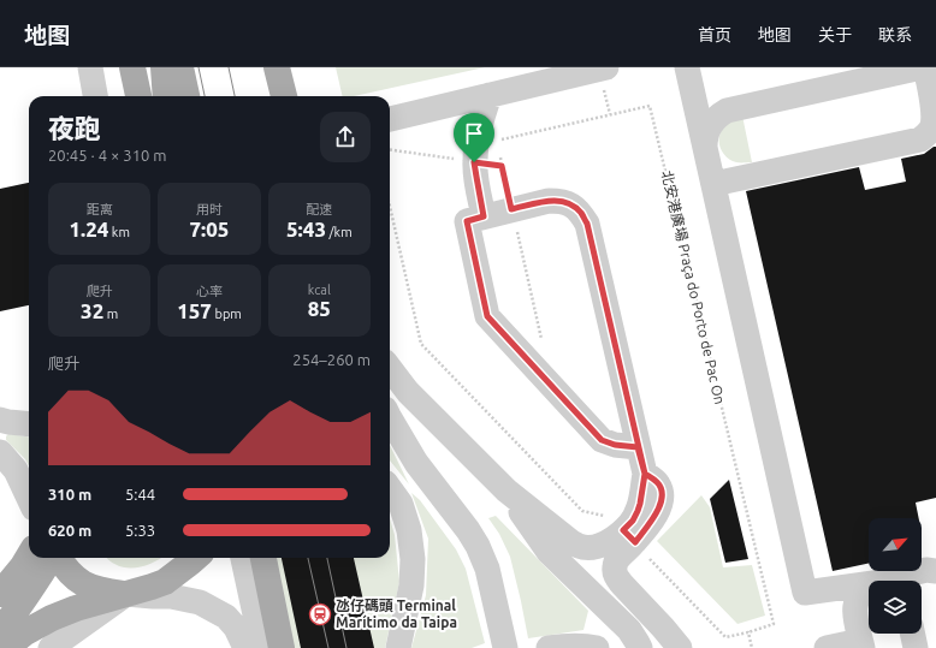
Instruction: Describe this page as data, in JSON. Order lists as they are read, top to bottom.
{
  "streets": {
    "path": ["北安港廣場 Praça do Porto de Pac On"]
  },
  "places": {
    "station": ["氹仔碼頭 Terminal Marítimo da Taipa"]
  },
  "north": "top right",
  "page": {
    "header": "地图",
    "nav": [
      "首页",
      "地图",
      "关于",
      "联系"
    ],
    "heading": ["夜跑", "20:45 · 4 × 310 m"],
    "stats": [
      ["距离", "1.24 km"],
      ["用时", "7:05"],
      ["配速", "5:43 /km"],
      ["爬升", "32 m"],
      ["心率", "157 bpm"],
      ["kcal", "85"]
    ],
    "chart": ["爬升", "254–260 m"],
    "list": [
      {
        "name": "310 m",
        "note": "5:44"
      },
      {
        "name": "620 m",
        "note": "5:33"
      }
    ]
  }
}
